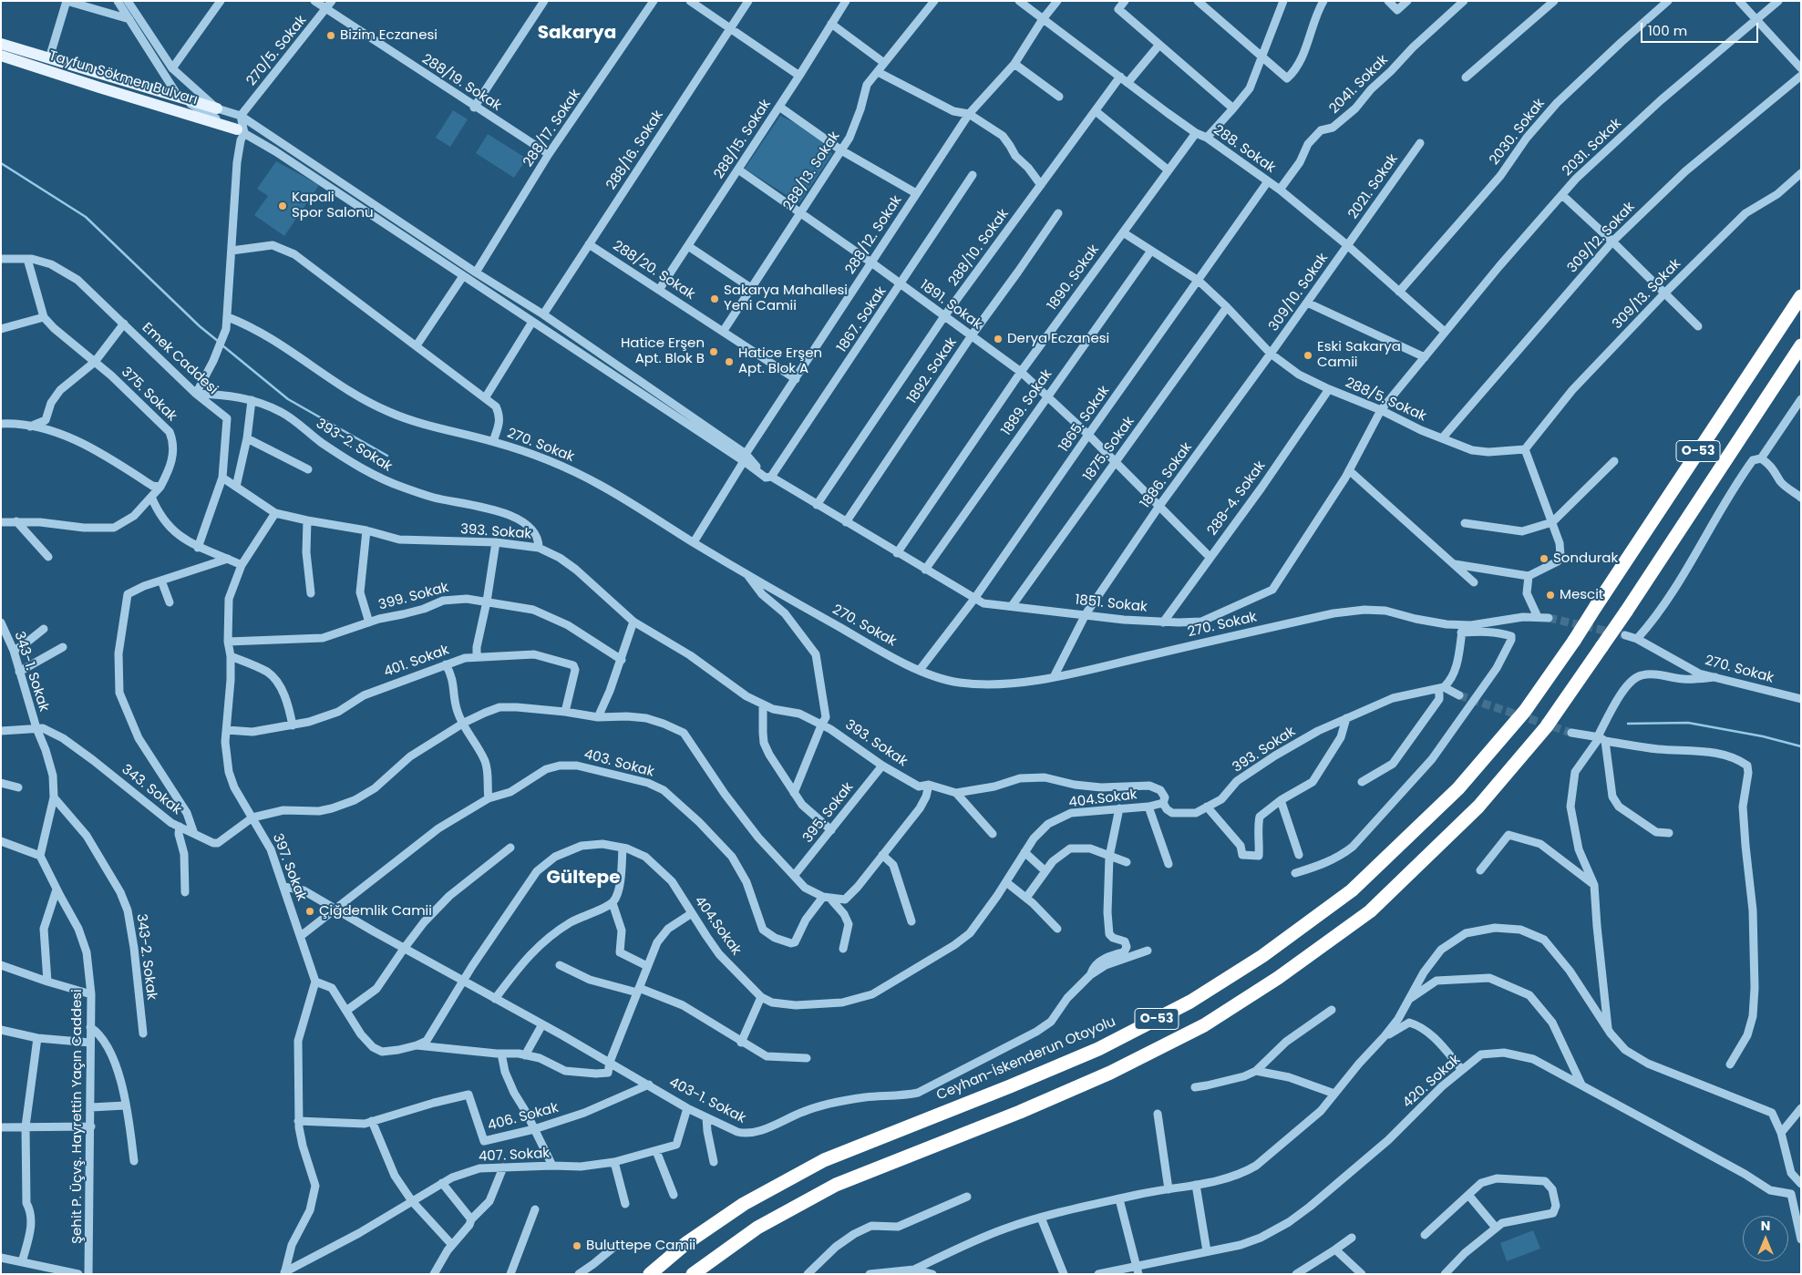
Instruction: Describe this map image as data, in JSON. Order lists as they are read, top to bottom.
{
  "streets": {
    "highway": ["O-53", "Ceyhan-İskenderun Otoyolu"],
    "main road": ["Tayfun Sökmen Bulvarı"],
    "street": [
      "270/5. Sokak",
      "288/19. Sokak",
      "2041. Sokak",
      "288/17. Sokak",
      "2030. Sokak",
      "288/15. Sokak",
      "2031. Sokak",
      "288. Sokak",
      "288/16. Sokak",
      "288/13. Sokak",
      "2021. Sokak",
      "288/12. Sokak",
      "309/12. Sokak",
      "288/10. Sokak",
      "288/20. Sokak",
      "1890. Sokak",
      "309/10. Sokak",
      "309/13. Sokak",
      "1891. Sokak",
      "1867. Sokak",
      "Emek Caddesi",
      "1892. Sokak",
      "375. Sokak",
      "288/5. Sokak",
      "1889. Sokak",
      "1865. Sokak",
      "393-2. Sokak",
      "270. Sokak",
      "1875. Sokak",
      "1886. Sokak",
      "288-4. Sokak",
      "393. Sokak",
      "399. Sokak",
      "1851. Sokak",
      "401. Sokak",
      "343-1. Sokak",
      "403. Sokak",
      "343. Sokak",
      "404.Sokak",
      "395. Sokak",
      "397. Sokak",
      "343-2. Sokak",
      "420. Sokak",
      "403-1. Sokak",
      "Şehit P. Üçvş. Hayrettin Yaçın Caddesi",
      "406. Sokak",
      "407. Sokak"
    ]
  },
  "crossings": [
    ["270/5. Sokak", "288/19. Sokak"],
    ["288/19. Sokak", "288/17. Sokak"],
    ["2041. Sokak", "288. Sokak"],
    ["2030. Sokak", "288. Sokak"],
    ["288/15. Sokak", "288/20. Sokak"],
    ["288/15. Sokak", "1891. Sokak"],
    ["2031. Sokak", "288. Sokak"],
    ["2031. Sokak", "1851. Sokak"],
    ["288. Sokak", "2021. Sokak"],
    ["288. Sokak", "288/12. Sokak"],
    ["288. Sokak", "288/10. Sokak"],
    ["288. Sokak", "1890. Sokak"],
    ["288. Sokak", "309/10. Sokak"],
    ["288. Sokak", "1865. Sokak"],
    ["288/16. Sokak", "288/20. Sokak"],
    ["288/13. Sokak", "288/20. Sokak"],
    ["288/13. Sokak", "1891. Sokak"],
    ["2021. Sokak", "309/10. Sokak"],
    ["288/12. Sokak", "288/20. Sokak"],
    ["288/12. Sokak", "1891. Sokak"],
    ["288/12. Sokak", "270. Sokak"],
    ["288/12. Sokak", "1851. Sokak"],
    ["309/12. Sokak", "288/5. Sokak"],
    ["288/10. Sokak", "1891. Sokak"],
    ["288/10. Sokak", "1851. Sokak"],
    ["1890. Sokak", "1891. Sokak"],
    ["1890. Sokak", "288/5. Sokak"],
    ["1890. Sokak", "1851. Sokak"],
    ["309/10. Sokak", "288/5. Sokak"],
    ["309/10. Sokak", "1886. Sokak"],
    ["309/13. Sokak", "288/5. Sokak"],
    ["1891. Sokak", "1867. Sokak"],
    ["1891. Sokak", "1892. Sokak"],
    ["1891. Sokak", "1889. Sokak"],
    ["1891. Sokak", "1865. Sokak"],
    ["1891. Sokak", "1875. Sokak"],
    ["1891. Sokak", "1886. Sokak"],
    ["1891. Sokak", "288-4. Sokak"],
    ["1867. Sokak", "1851. Sokak"],
    ["Emek Caddesi", "393-2. Sokak"],
    ["Emek Caddesi", "393. Sokak"],
    ["1892. Sokak", "1851. Sokak"],
    ["288/5. Sokak", "1889. Sokak"],
    ["288/5. Sokak", "1865. Sokak"],
    ["288/5. Sokak", "1875. Sokak"],
    ["288/5. Sokak", "1886. Sokak"],
    ["288/5. Sokak", "288-4. Sokak"],
    ["288/5. Sokak", "1851. Sokak"],
    ["1889. Sokak", "1851. Sokak"],
    ["1865. Sokak", "270. Sokak"],
    ["1865. Sokak", "1851. Sokak"],
    ["393-2. Sokak", "393. Sokak"],
    ["270. Sokak", "1886. Sokak"],
    ["1875. Sokak", "1851. Sokak"],
    ["1886. Sokak", "1851. Sokak"],
    ["288-4. Sokak", "1851. Sokak"],
    ["393. Sokak", "404.Sokak"],
    ["393. Sokak", "395. Sokak"],
    ["393. Sokak", "397. Sokak"],
    ["399. Sokak", "397. Sokak"],
    ["401. Sokak", "397. Sokak"],
    ["343-1. Sokak", "343. Sokak"],
    ["403. Sokak", "397. Sokak"],
    ["403. Sokak", "403-1. Sokak"],
    ["343. Sokak", "397. Sokak"],
    ["404.Sokak", "397. Sokak"],
    ["404.Sokak", "403-1. Sokak"],
    ["397. Sokak", "403-1. Sokak"],
    ["403-1. Sokak", "406. Sokak"],
    ["403-1. Sokak", "407. Sokak"]
  ],
  "districts": ["Sakarya", "Gültepe"],
  "places": [
    "Bizim Eczanesi",
    "Kapali Spor Salonu",
    "Sakarya Mahallesi Yeni Camii",
    "Derya Eczanesi",
    "Hatice Erşen Apt. Blok B",
    "Eski Sakarya Camii",
    "Hatice Erşen Apt. Blok A",
    "Sondurak",
    "Mescit",
    "Çiğdemlik Camii",
    "Buluttepe Camii"
  ],
  "scale_bar": "100 m",
  "north": "top"
}
